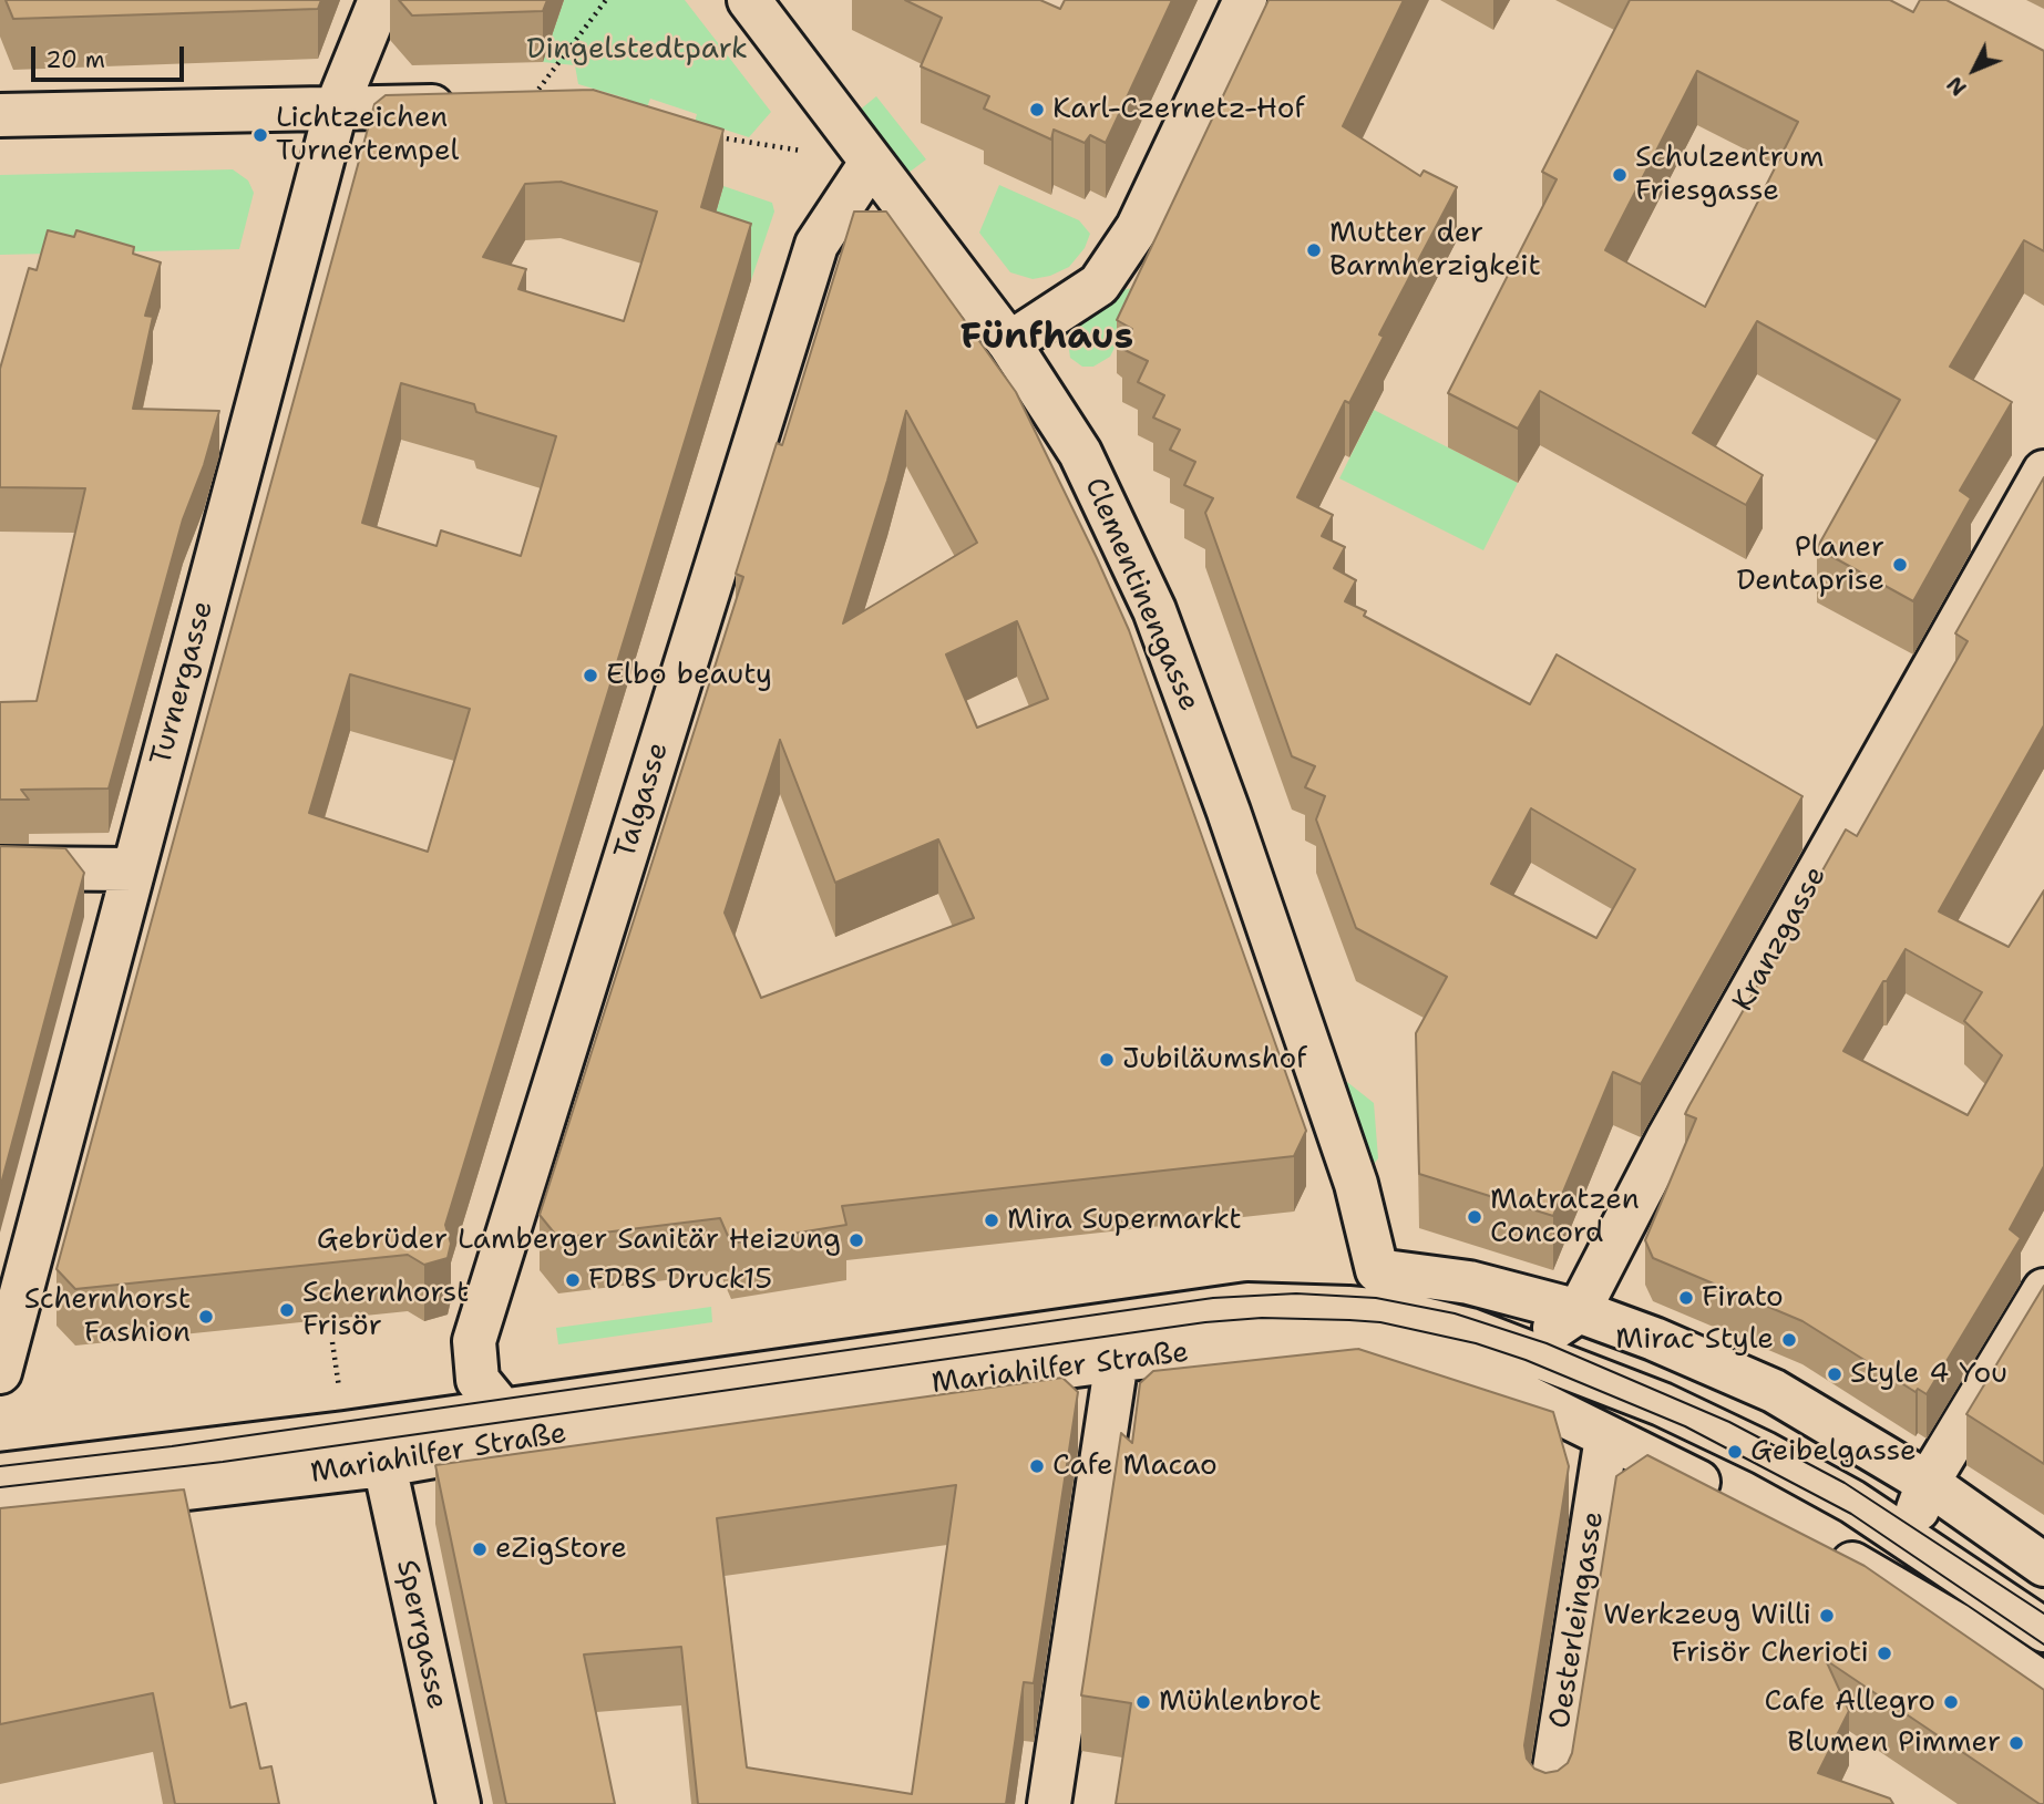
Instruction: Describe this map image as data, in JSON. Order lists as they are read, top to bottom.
{
  "streets": {
    "street": [
      "Clementinengasse",
      "Turnergasse",
      "Talgasse",
      "Kranzgasse",
      "Mariahilfer Straße",
      "Oesterleingasse",
      "Sperrgasse"
    ]
  },
  "crossings": [
    ["Clementinengasse", "Talgasse"],
    ["Clementinengasse", "Kranzgasse"],
    ["Talgasse", "Mariahilfer Straße"],
    ["Kranzgasse", "Mariahilfer Straße"],
    ["Mariahilfer Straße", "Oesterleingasse"],
    ["Mariahilfer Straße", "Sperrgasse"]
  ],
  "districts": ["Fünfhaus"],
  "parks": ["Dingelstedtpark"],
  "places": [
    "Karl-Czernetz-Hof",
    "Lichtzeichen Turnertempel",
    "Schulzentrum Friesgasse",
    "Mutter der Barmherzigkeit",
    "Planer Dentaprise",
    "Elbo beauty",
    "Jubiläumshof",
    "Matratzen Concord",
    "Mira Supermarkt",
    "Gebrüder Lamberger Sanitär Heizung",
    "FDBS Druck15",
    "Firato",
    "Schernhorst Frisör",
    "Schernhorst Fashion",
    "Mirac Style",
    "Style 4 You",
    "Geibelgasse",
    "Cafe Macao",
    "eZigStore",
    "Werkzeug Willi",
    "Frisör Cherioti",
    "Mühlenbrot",
    "Cafe Allegro",
    "Blumen Pimmer"
  ],
  "scale_bar": "20 m",
  "north": "bottom left"
}
